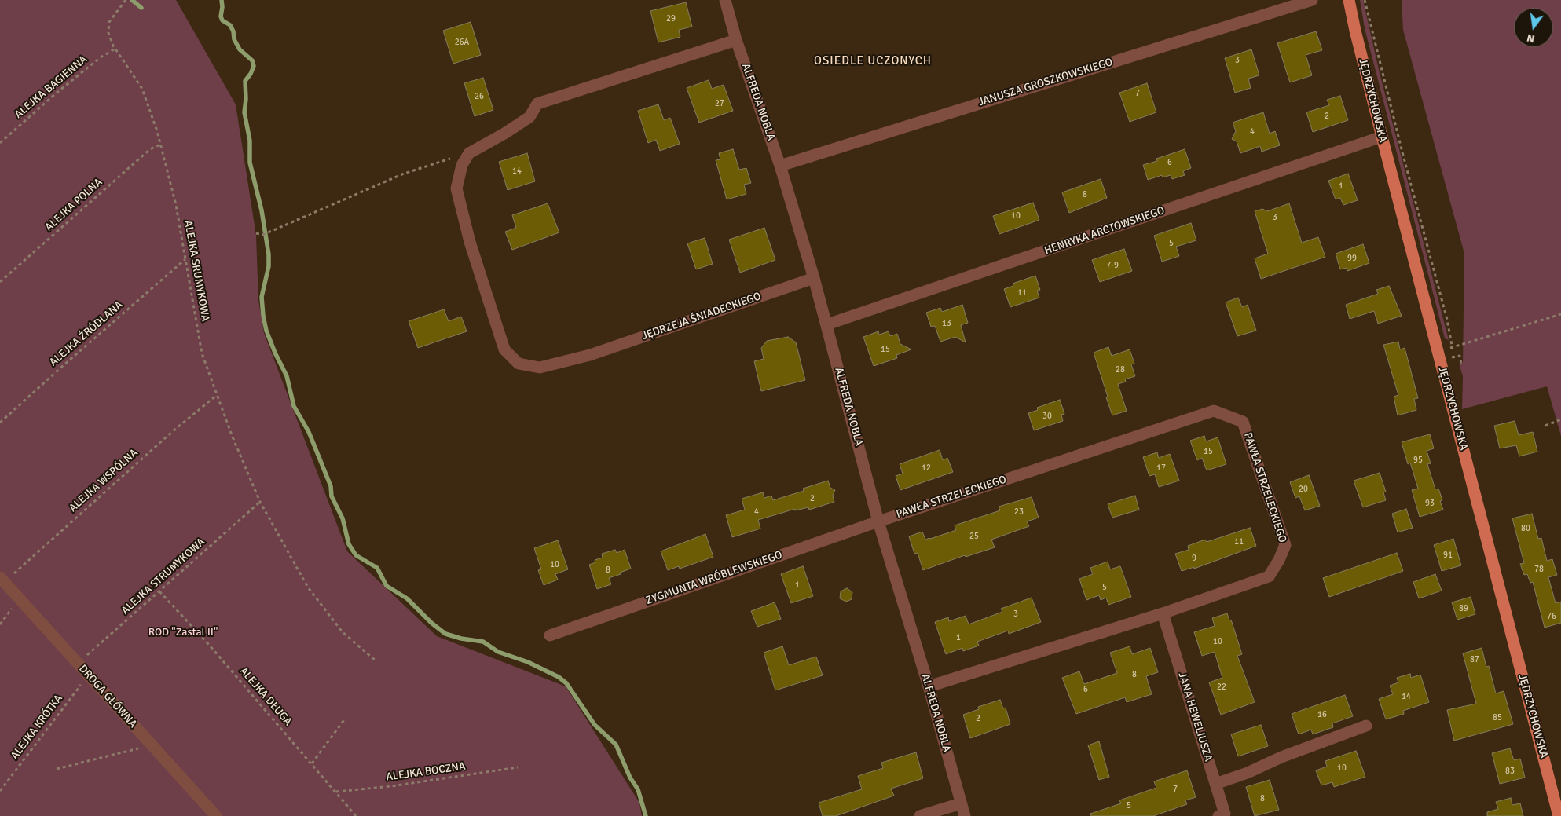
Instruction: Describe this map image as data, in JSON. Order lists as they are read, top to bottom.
{
  "streets": {
    "main road": ["JĘDRZYCHOWSKA"],
    "street": [
      "JANUSZA GROSZKOWSKIEGO",
      "ALFREDA NOBLA",
      "HENRYKA ARCTOWSKIEGO",
      "JĘDRZEJA ŚNIADECKIEGO",
      "PAWŁA STRZELECKIEGO",
      "ZYGMUNTA WRÓBLEWSKIEGO",
      "DROGA GŁÓWNA",
      "JANA HEWELIUSZA"
    ],
    "path": [
      "ALEJKA BAGIENNA",
      "ALEJKA POLNA",
      "ALEJKA SRUMYKOWA",
      "ALEJKA ŹRÓDLANA",
      "ALEJKA WSPÓLNA",
      "ALEJKA STRUMYKOWA",
      "ALEJKA DŁUGA",
      "ALEJKA KRÓTKA",
      "ALEJKA BOCZNA"
    ]
  },
  "crossings": [
    ["JANUSZA GROSZKOWSKIEGO", "ALFREDA NOBLA"],
    ["ALEJKA BAGIENNA", "ALEJKA SRUMYKOWA"],
    ["JĘDRZYCHOWSKA", "HENRYKA ARCTOWSKIEGO"],
    ["ALFREDA NOBLA", "HENRYKA ARCTOWSKIEGO"],
    ["ALFREDA NOBLA", "JĘDRZEJA ŚNIADECKIEGO"],
    ["ALFREDA NOBLA", "PAWŁA STRZELECKIEGO"],
    ["ALFREDA NOBLA", "ZYGMUNTA WRÓBLEWSKIEGO"],
    ["ALEJKA POLNA", "ALEJKA SRUMYKOWA"],
    ["ALEJKA SRUMYKOWA", "ALEJKA ŹRÓDLANA"],
    ["ALEJKA SRUMYKOWA", "ALEJKA WSPÓLNA"],
    ["ALEJKA SRUMYKOWA", "ALEJKA STRUMYKOWA"],
    ["ALEJKA WSPÓLNA", "DROGA GŁÓWNA"],
    ["PAWŁA STRZELECKIEGO", "ZYGMUNTA WRÓBLEWSKIEGO"],
    ["PAWŁA STRZELECKIEGO", "JANA HEWELIUSZA"],
    ["ALEJKA STRUMYKOWA", "DROGA GŁÓWNA"],
    ["ALEJKA STRUMYKOWA", "ALEJKA DŁUGA"],
    ["DROGA GŁÓWNA", "ALEJKA KRÓTKA"],
    ["ALEJKA DŁUGA", "ALEJKA BOCZNA"]
  ],
  "districts": ["OSIEDLE UCZONYCH"],
  "parks": ["ROD \"Zastal II\""],
  "house_numbers": [
    "29",
    "26A",
    "3",
    "7",
    "26",
    "27",
    "2",
    "4",
    "6",
    "14",
    "1",
    "8",
    "10",
    "3",
    "5",
    "99",
    "7-9",
    "11",
    "13",
    "15",
    "28",
    "30",
    "15",
    "95",
    "12",
    "17",
    "20",
    "2",
    "93",
    "4",
    "23",
    "80",
    "25",
    "11",
    "91",
    "9",
    "10",
    "78",
    "8",
    "1",
    "5",
    "89",
    "3",
    "76",
    "1",
    "10",
    "87",
    "8",
    "22",
    "6",
    "14",
    "16",
    "85",
    "2",
    "10",
    "83",
    "7",
    "8",
    "5"
  ],
  "north": "bottom"
}
